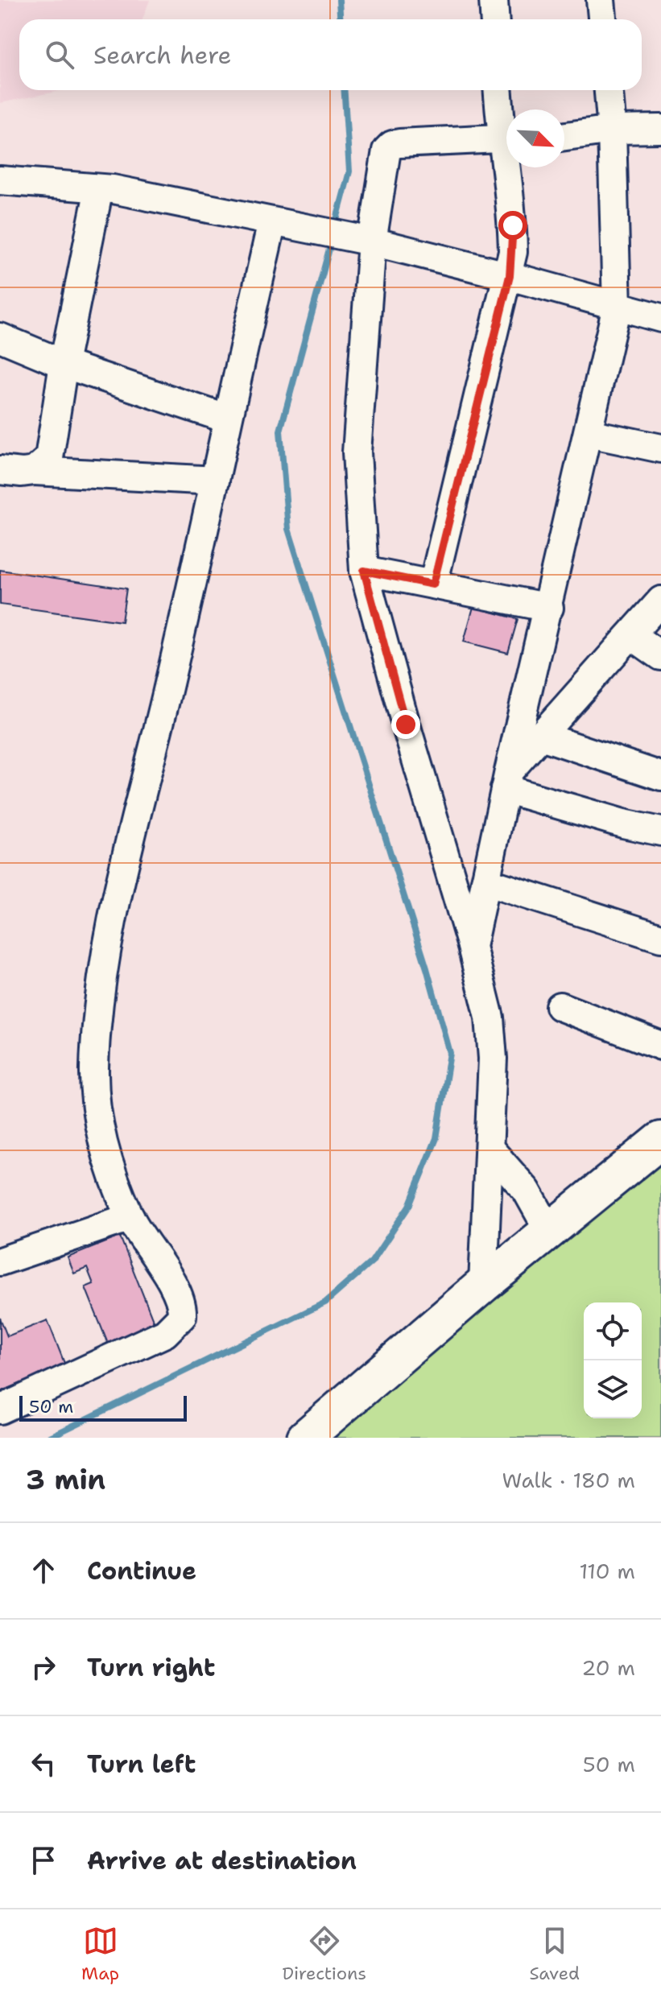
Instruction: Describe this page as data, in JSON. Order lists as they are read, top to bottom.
{
  "scale_bar": "50 m",
  "north": "bottom right",
  "page": {
    "search": "Search here",
    "scale": "50 m",
    "heading": ["3 min", "Walk · 180 m"],
    "list": [
      ["Continue", "110 m"],
      ["Turn right", "20 m"],
      ["Turn left", "50 m"],
      "Arrive at destination"
    ],
    "nav": ["Map", "Directions", "Saved"]
  }
}
